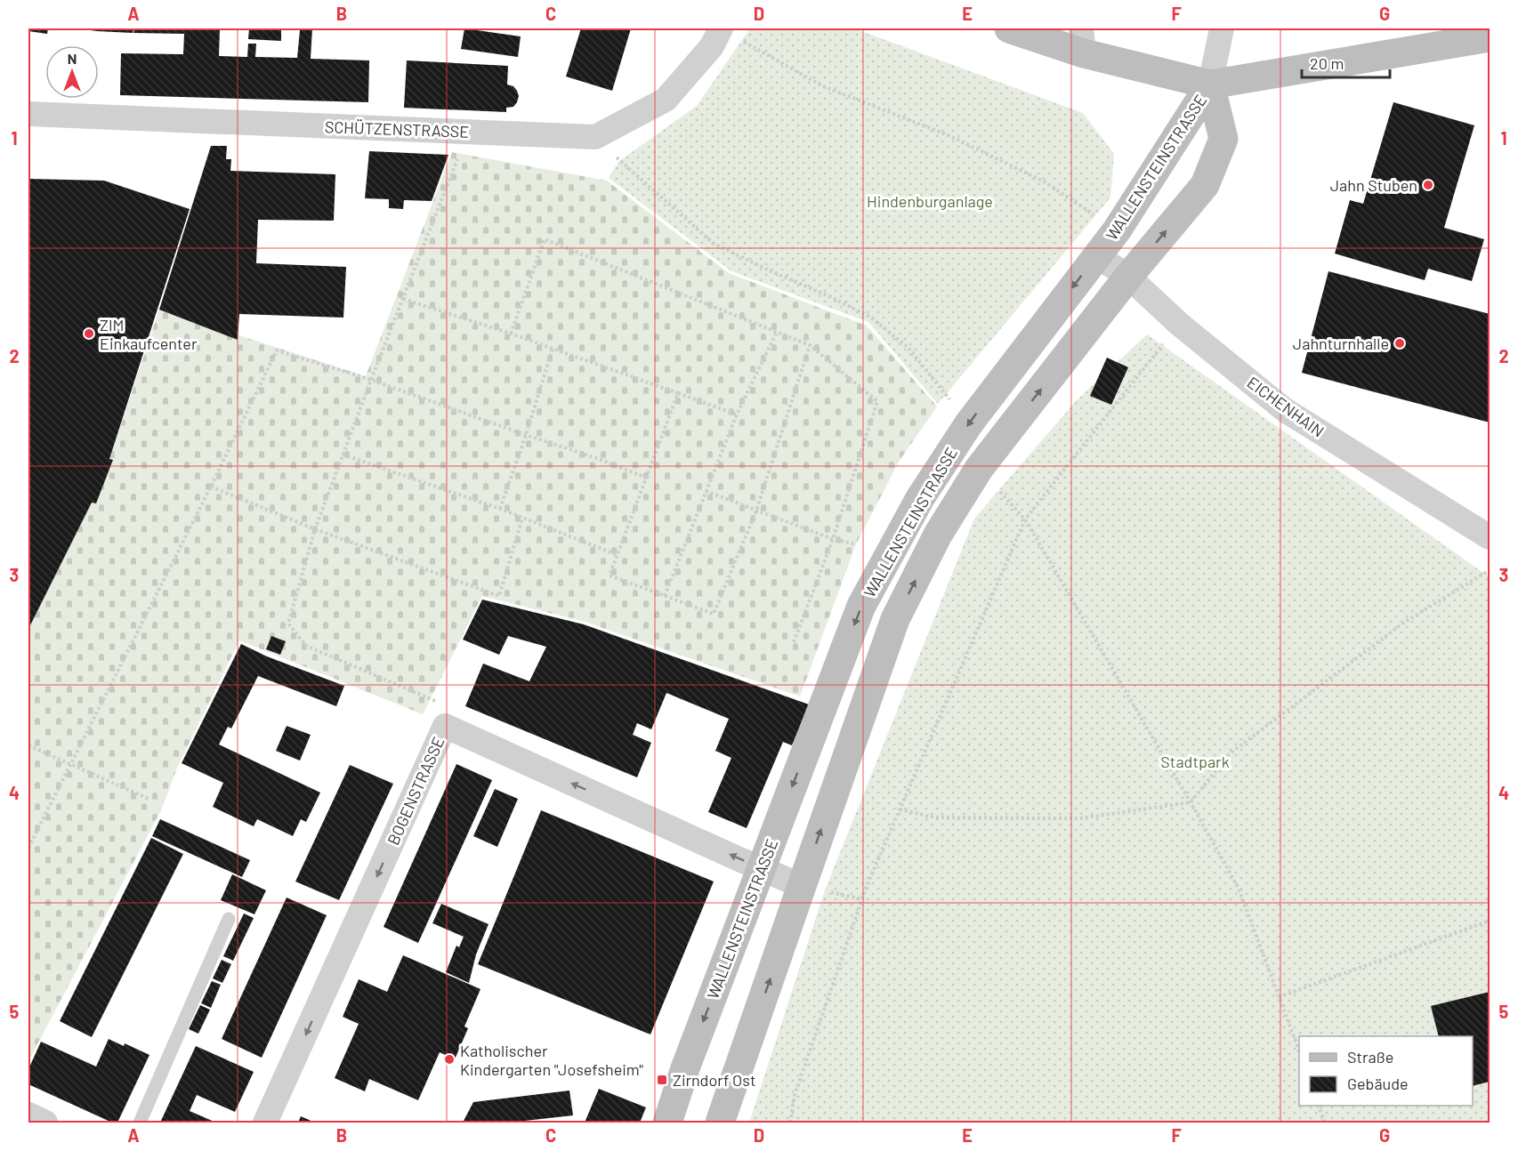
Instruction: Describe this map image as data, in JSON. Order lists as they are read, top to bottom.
{
  "streets": {
    "main road": ["WALLENSTEINSTRASSE"],
    "street": ["SCHÜTZENSTRASSE", "EICHENHAIN", "BOGENSTRASSE"]
  },
  "crossings": [
    ["WALLENSTEINSTRASSE", "EICHENHAIN"],
    ["WALLENSTEINSTRASSE", "BOGENSTRASSE"]
  ],
  "parks": ["Hindenburganlage", "Stadtpark"],
  "places": {
    "other": [
      "Jahn Stuben",
      "ZIM Einkaufcenter",
      "Jahnturnhalle",
      "Katholischer Kindergarten \"Josefsheim\""
    ],
    "transit": ["Zirndorf Ost"]
  },
  "legend": ["Straße", "Gebäude"],
  "scale_bar": "20 m",
  "north": "top",
  "grid": {
    "columns": [
      "A",
      "B",
      "C",
      "D",
      "E",
      "F",
      "G"
    ],
    "rows": [
      "1",
      "2",
      "3",
      "4",
      "5"
    ]
  }
}
